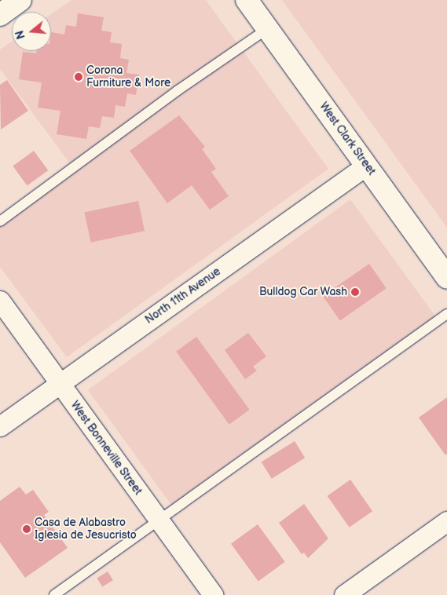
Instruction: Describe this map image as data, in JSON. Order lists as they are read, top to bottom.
{
  "streets": {
    "street": ["West Clark Street", "North 11th Avenue", "West Bonneville Street"]
  },
  "crossings": [
    ["West Clark Street", "North 11th Avenue"],
    ["North 11th Avenue", "West Bonneville Street"]
  ],
  "places": ["Corona Furniture & More", "Bulldog Car Wash", "Casa de Alabastro Iglesia de Jesucristo"],
  "north": "left"
}
